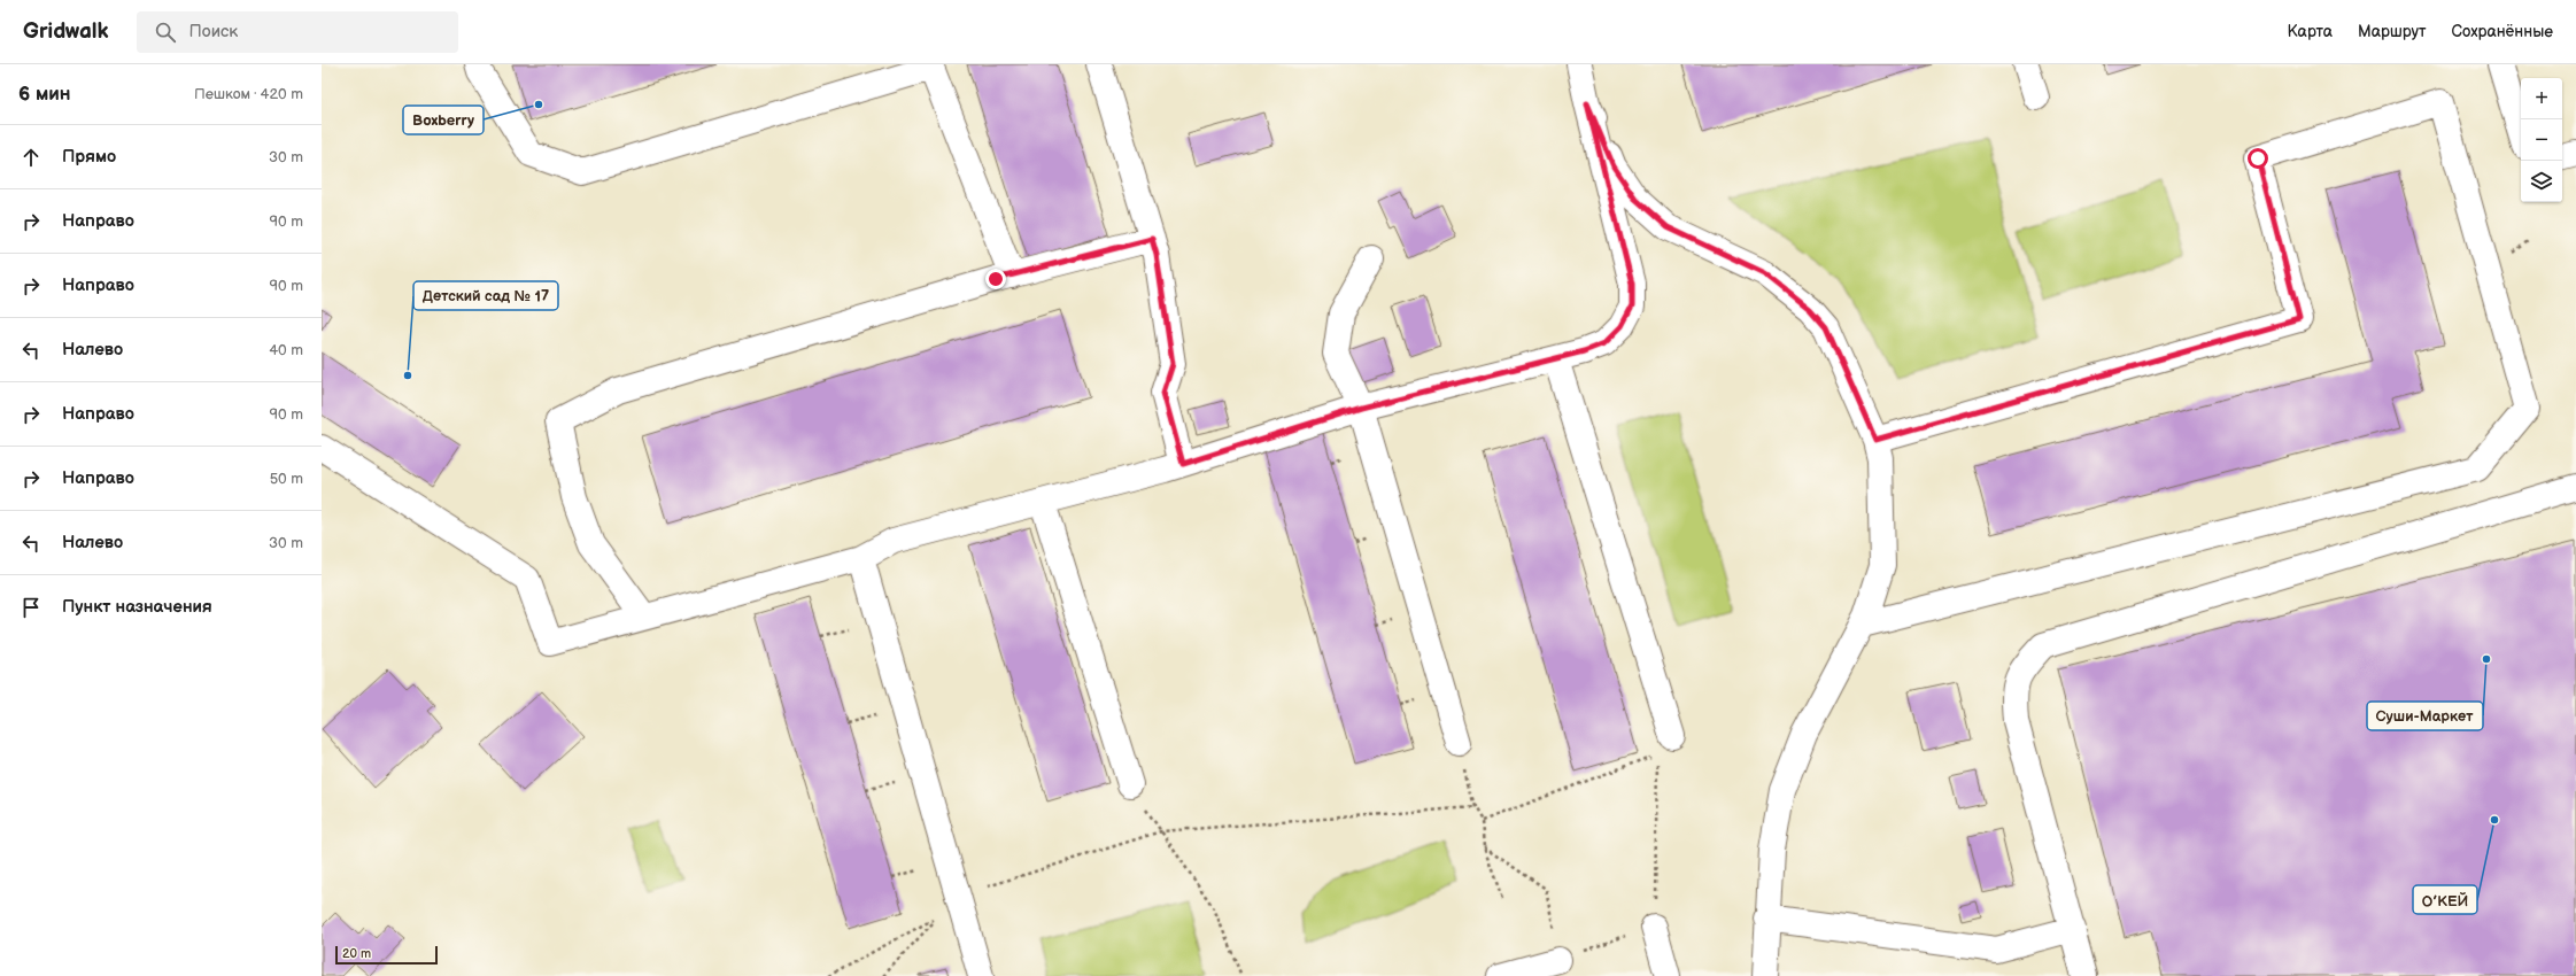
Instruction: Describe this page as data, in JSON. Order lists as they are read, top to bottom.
{
  "places": [
    "Boxberry",
    "Детский сад № 17",
    "Суши-Маркет",
    "О’КЕЙ"
  ],
  "scale_bar": "20 m",
  "page": {
    "header": "Gridwalk",
    "search": "Поиск",
    "nav": ["Карта", "Маршрут", "Сохранённые"],
    "heading": ["6 мин", "Пешком · 420 m"],
    "map_buttons": ["+", "−"],
    "list": [
      ["Прямо", "30 m"],
      ["Направо", "90 m"],
      ["Направо", "90 m"],
      ["Налево", "40 m"],
      ["Направо", "90 m"],
      ["Направо", "50 m"],
      ["Налево", "30 m"],
      "Пункт назначения"
    ],
    "scale": "20 m"
  }
}
